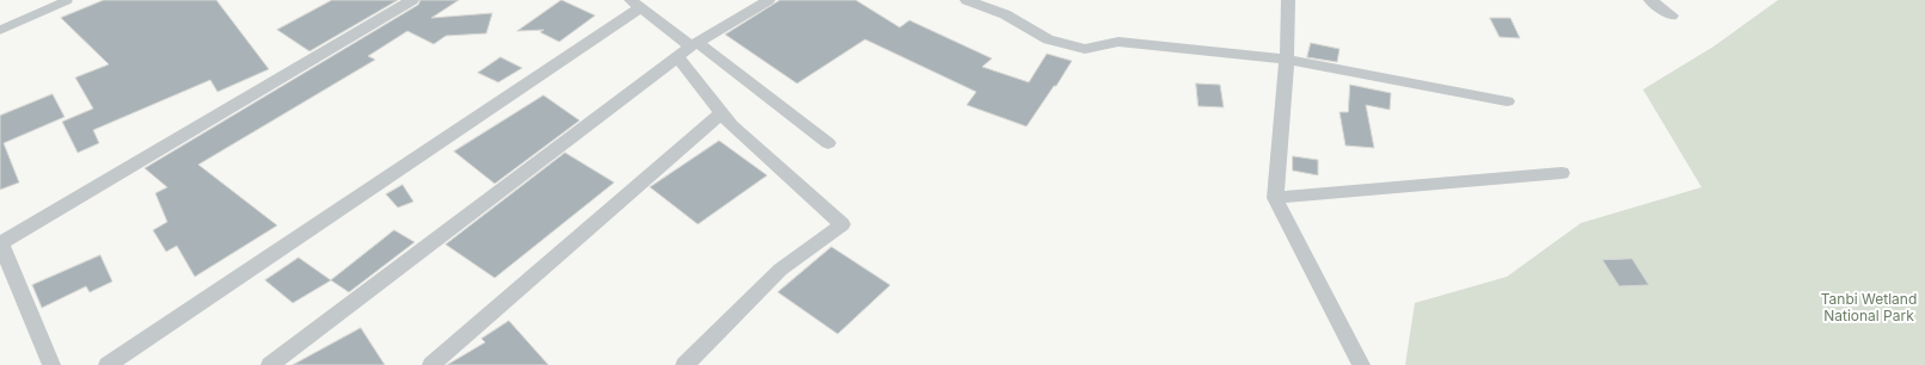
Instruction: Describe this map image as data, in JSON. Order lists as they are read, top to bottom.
{
  "parks": ["Tanbi Wetland National Park"]
}
